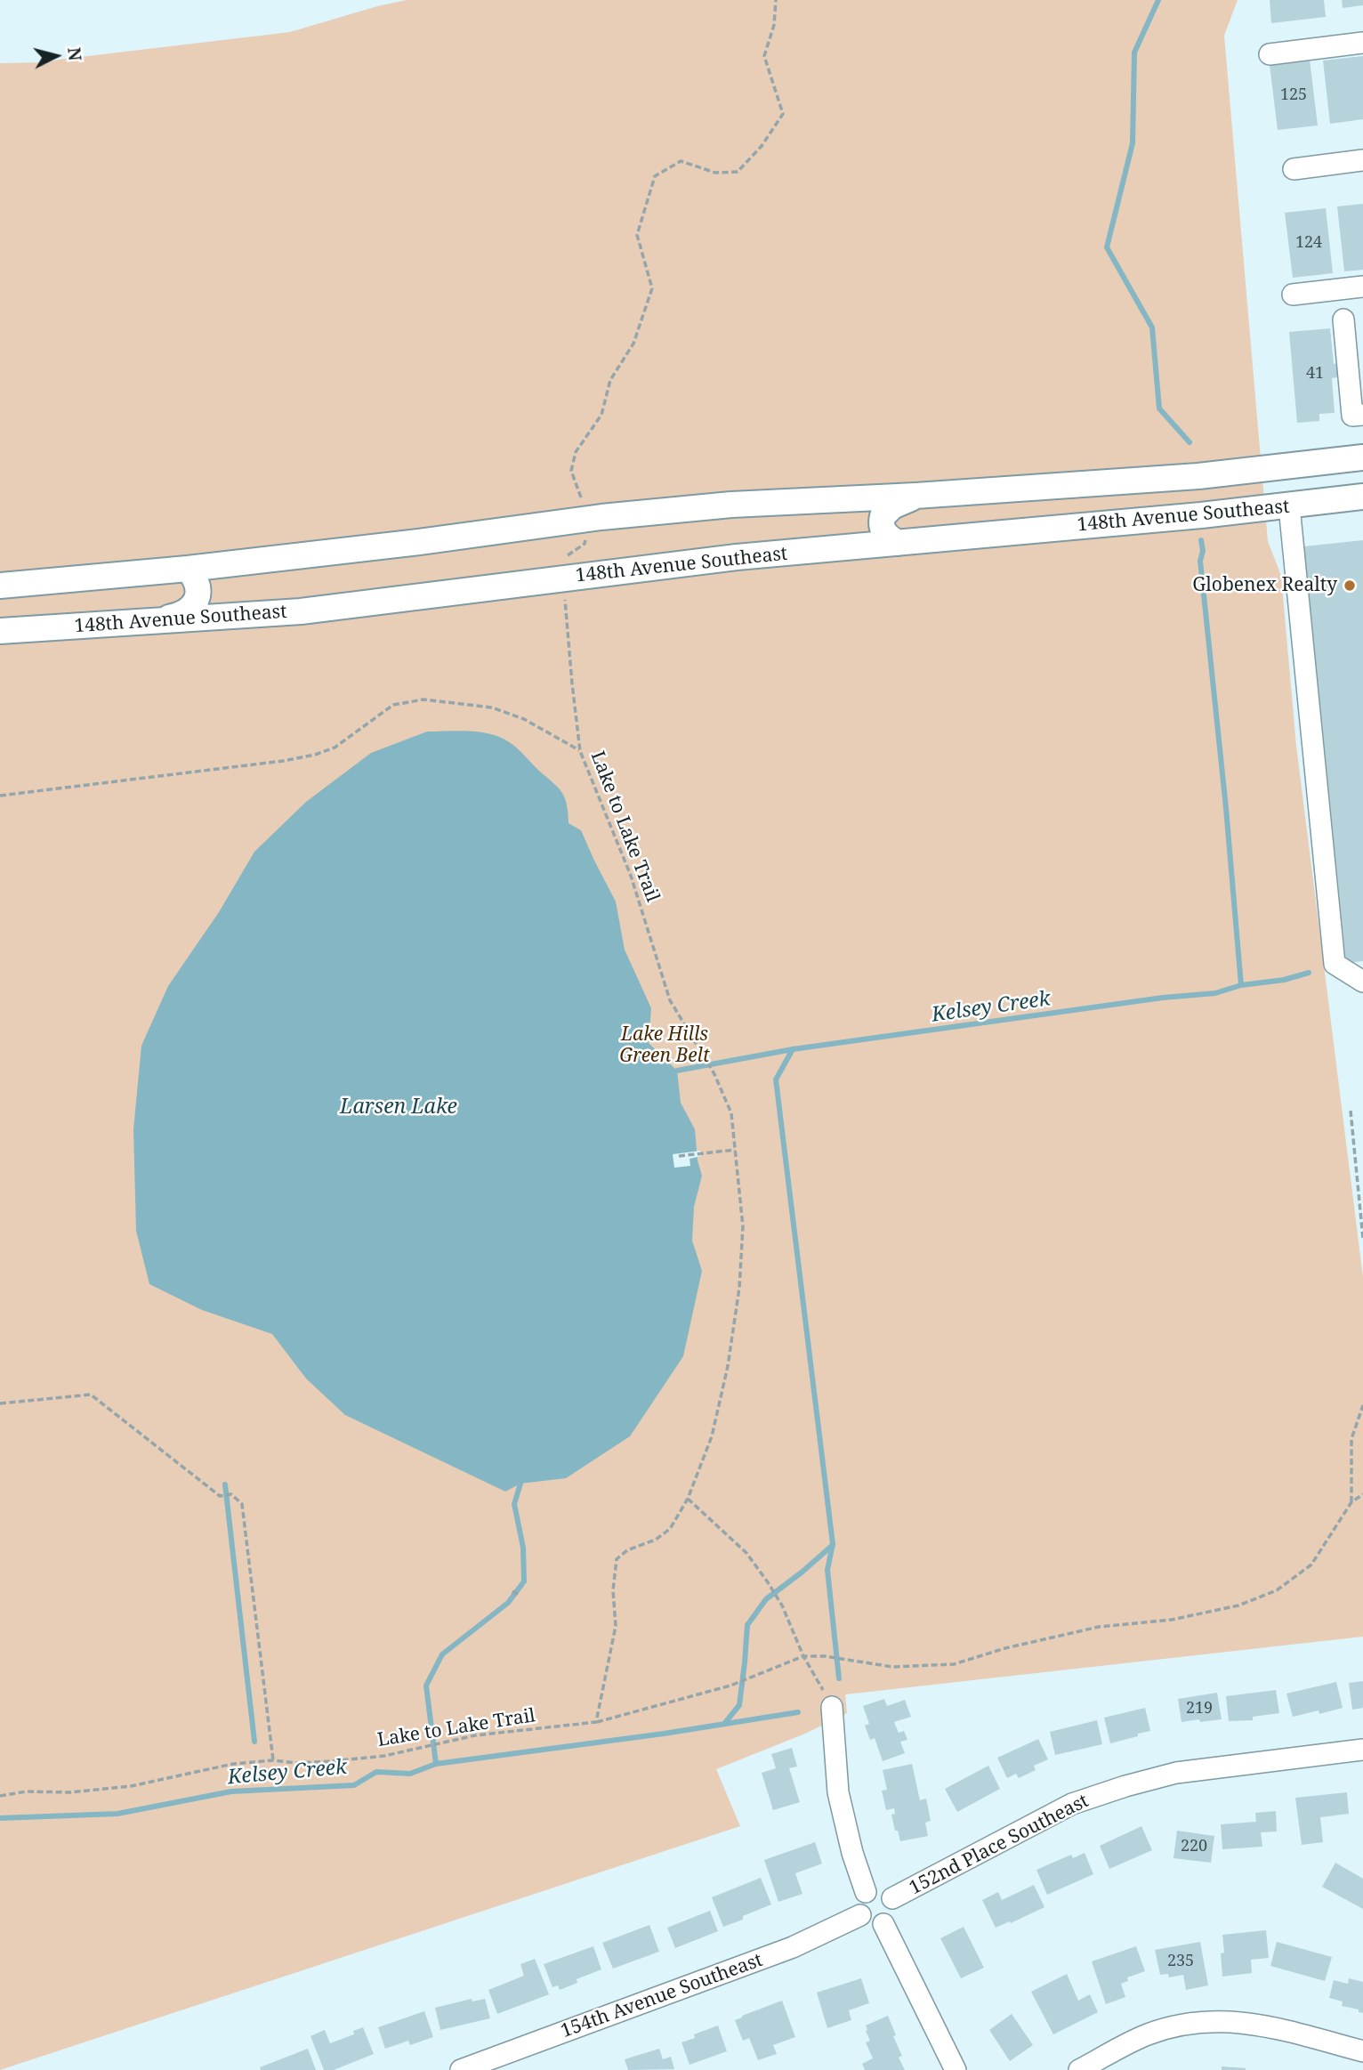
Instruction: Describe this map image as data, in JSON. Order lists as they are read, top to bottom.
{
  "streets": {
    "main road": ["148th Avenue Southeast"],
    "street": ["152nd Place Southeast", "154th Avenue Southeast"],
    "path": ["Lake to Lake Trail"]
  },
  "crossings": [
    ["152nd Place Southeast", "154th Avenue Southeast"]
  ],
  "water": ["Kelsey Creek", "Larsen Lake"],
  "parks": ["Lake Hills Green Belt"],
  "places": ["Globenex Realty"],
  "house_numbers": [
    "125",
    "124",
    "41",
    "219",
    "220",
    "235"
  ],
  "north": "right"
}
